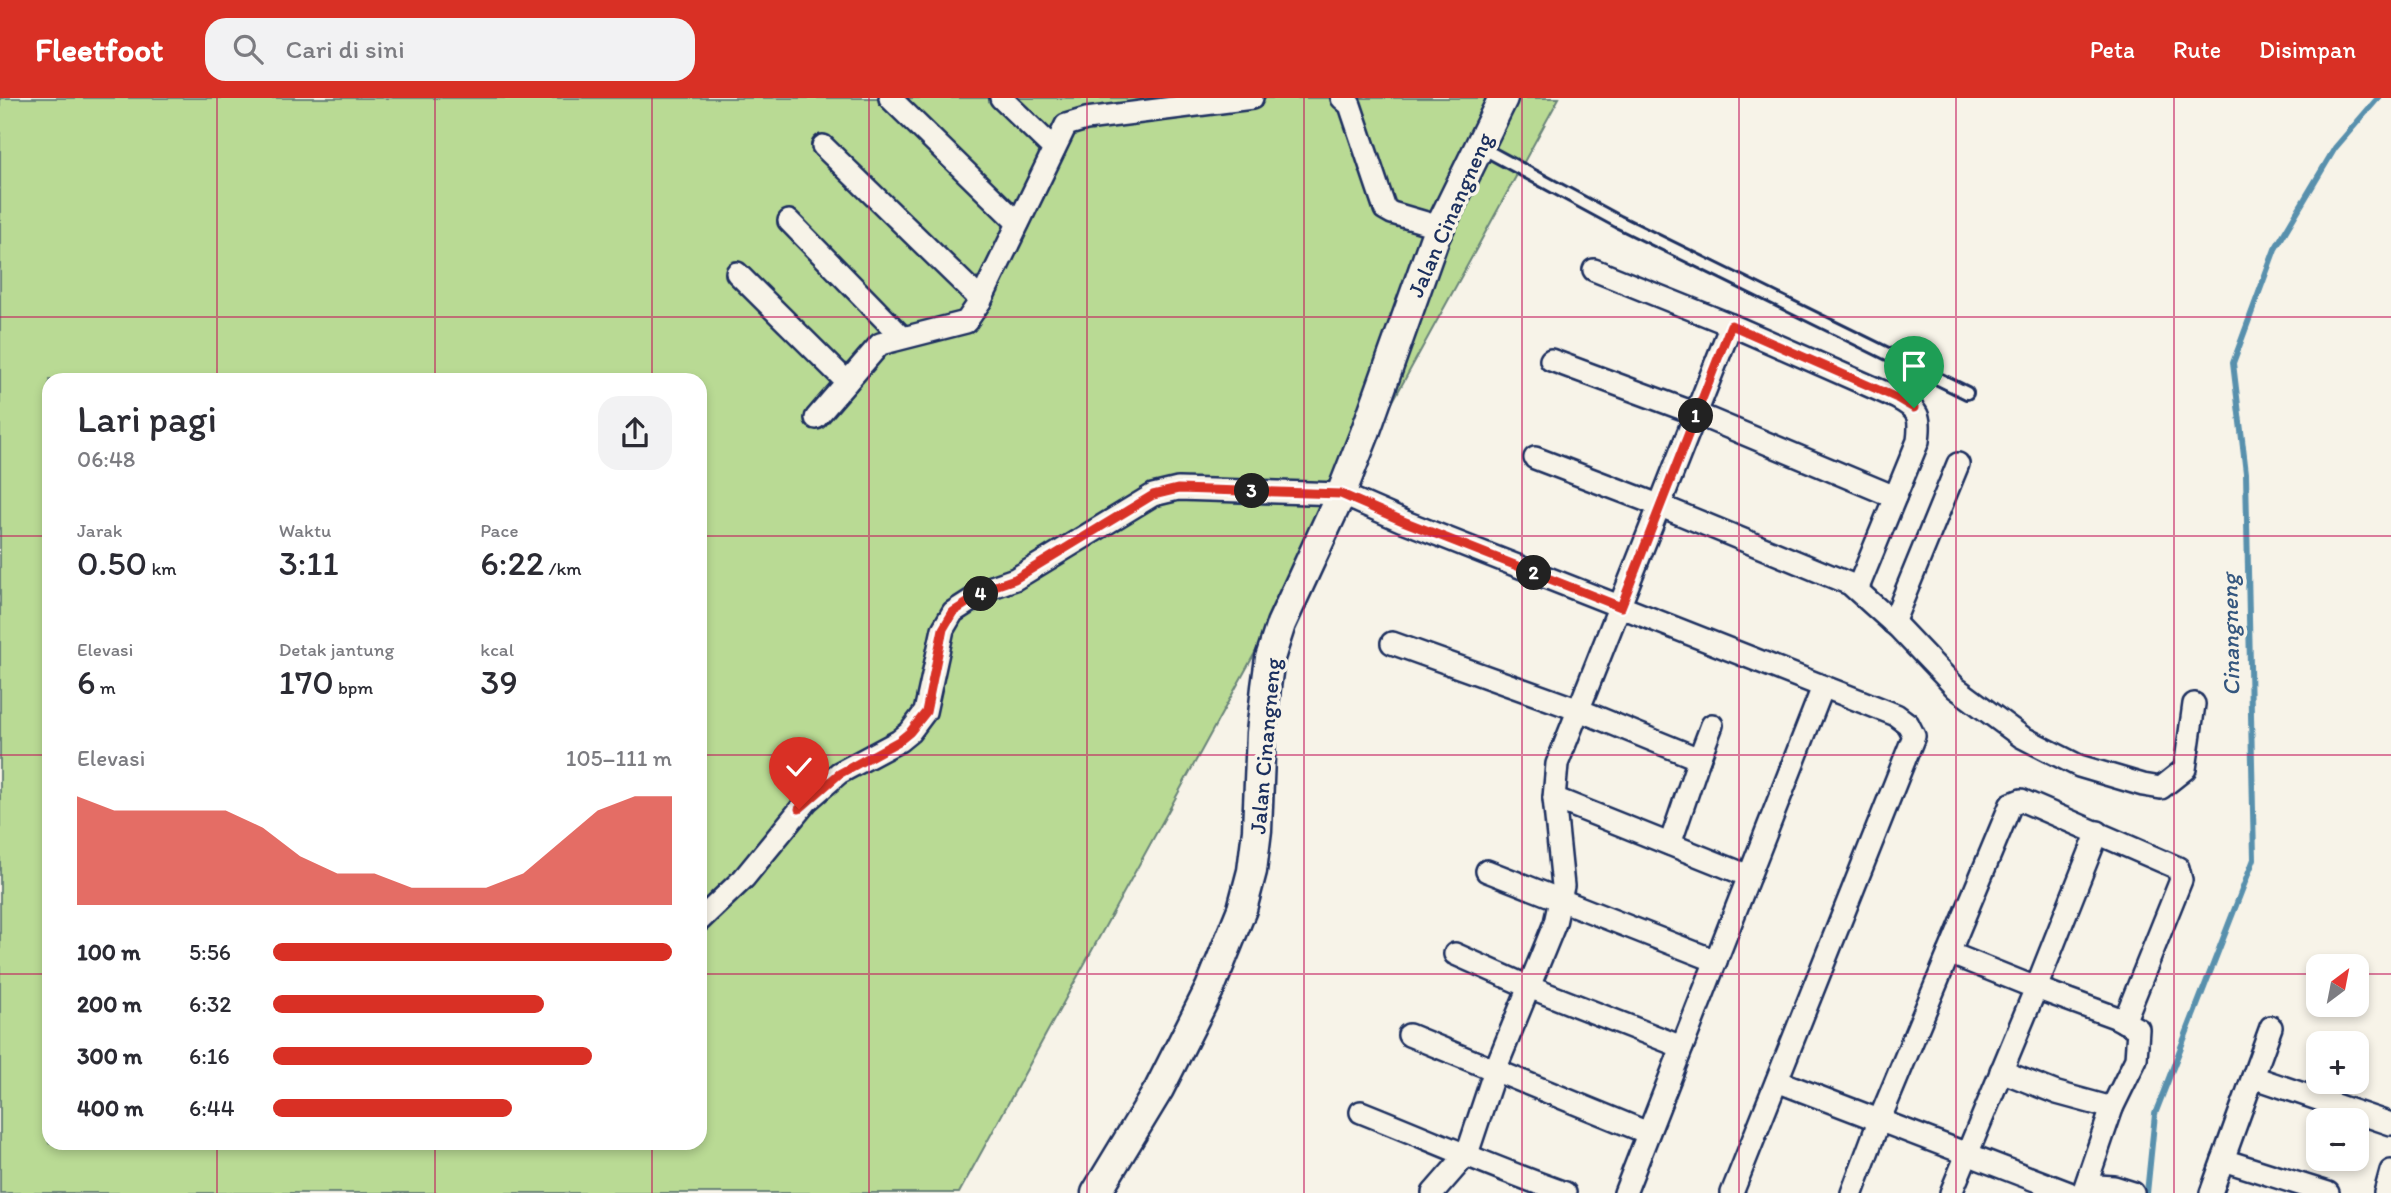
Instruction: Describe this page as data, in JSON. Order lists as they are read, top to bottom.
{
  "streets": {
    "street": ["Jalan Cinangneng"]
  },
  "water": ["Cinangneng"],
  "north": "top right",
  "page": {
    "header": "Fleetfoot",
    "search": "Cari di sini",
    "nav": ["Peta", "Rute", "Disimpan"],
    "heading": ["Lari pagi", "06:48"],
    "pins": [
      "1",
      "3",
      "2",
      "4"
    ],
    "stats": [
      ["Jarak", "0.50 km"],
      ["Waktu", "3:11"],
      ["Pace", "6:22 /km"],
      ["Elevasi", "6 m"],
      ["Detak jantung", "170 bpm"],
      ["kcal", "39"]
    ],
    "chart": ["Elevasi", "105–111 m"],
    "list": [
      {
        "name": "100 m",
        "note": "5:56"
      },
      {
        "name": "200 m",
        "note": "6:32"
      },
      {
        "name": "300 m",
        "note": "6:16"
      },
      {
        "name": "400 m",
        "note": "6:44"
      }
    ],
    "map_buttons": ["+", "−"]
  }
}
